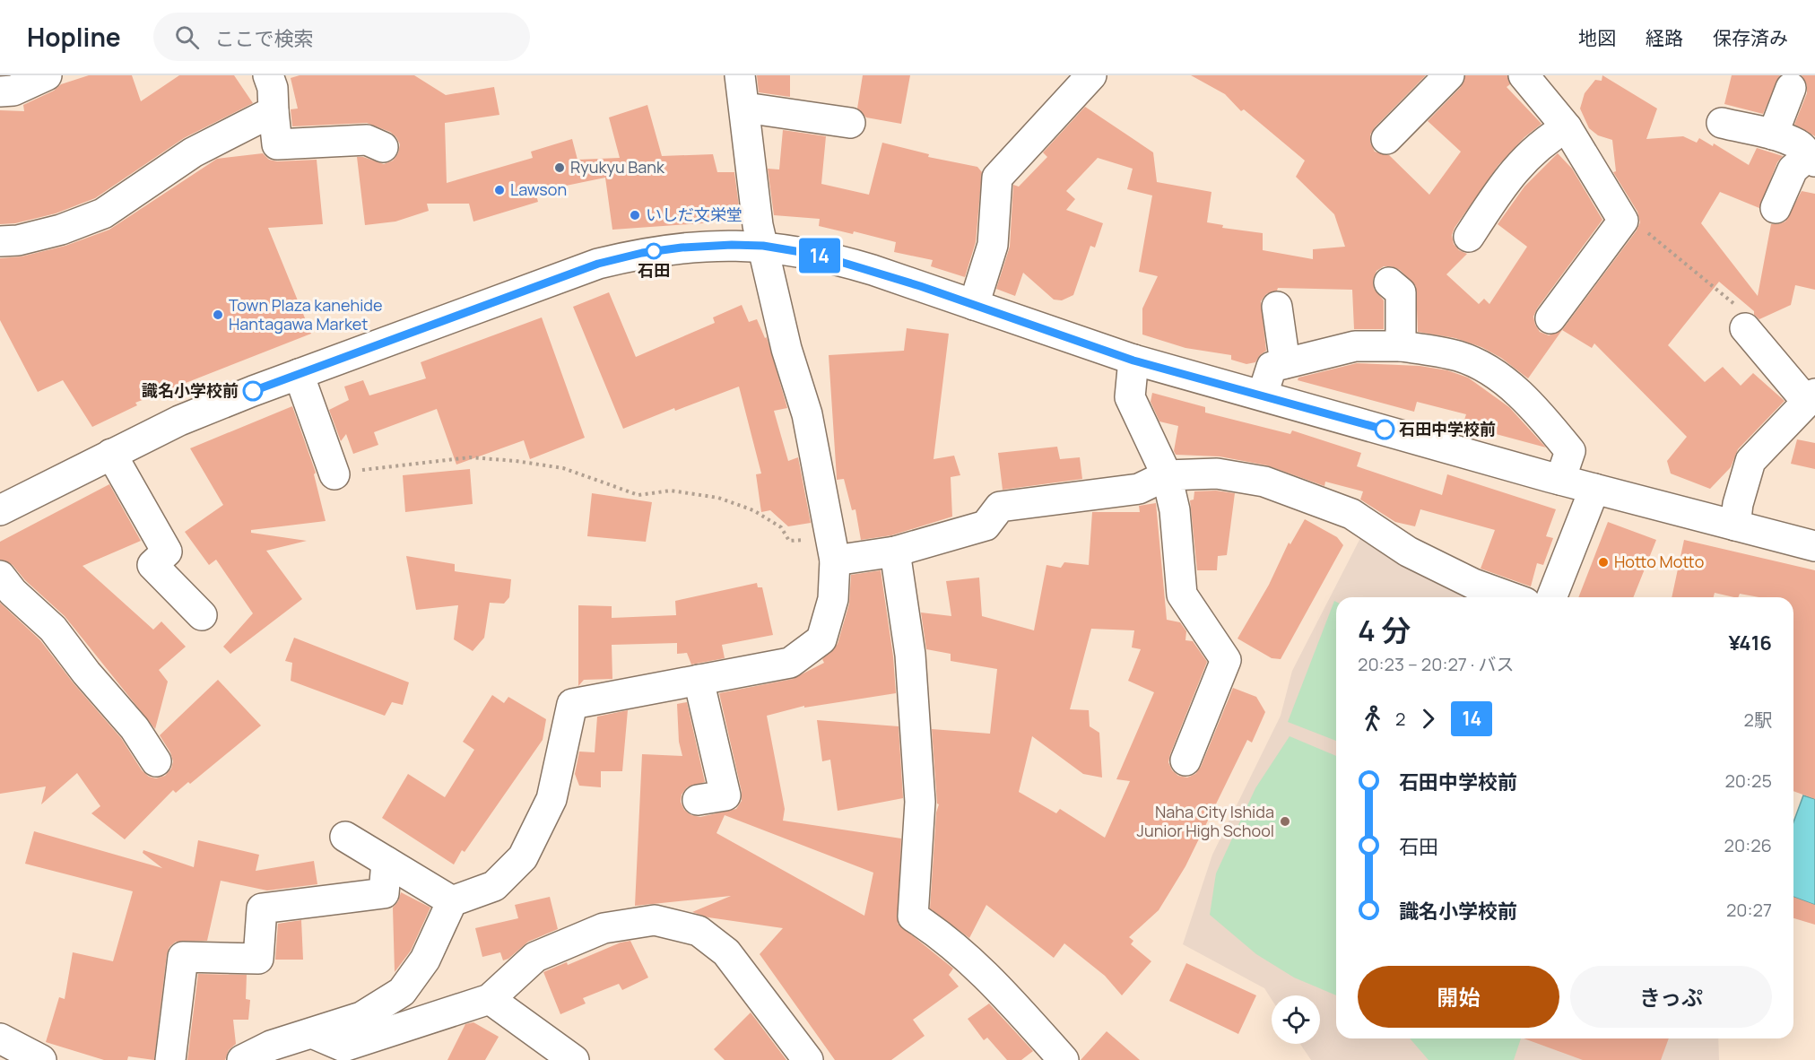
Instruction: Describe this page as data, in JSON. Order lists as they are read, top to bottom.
{
  "places": [
    "Ryukyu Bank",
    "Lawson",
    "いしだ文栄堂",
    "石田",
    "Town Plaza kanehide Hantagawa Market",
    "識名小学校前",
    "石田中学校前",
    "Hotto Motto",
    "Naha City Ishida Junior High School"
  ],
  "lines": ["bus line 14"],
  "page": {
    "header": "Hopline",
    "search": "ここで検索",
    "nav": ["地図", "経路", "保存済み"],
    "on_map": "14",
    "heading": ["4 分", "20:23 – 20:27 · バス", "¥416"],
    "legs": ["2", "14", "2駅"],
    "list": [
      {
        "name": "石田中学校前",
        "value": "20:25"
      },
      {
        "name": "石田",
        "value": "20:26"
      },
      {
        "name": "識名小学校前",
        "value": "20:27"
      }
    ],
    "buttons": ["開始", "きっぷ"]
  }
}
